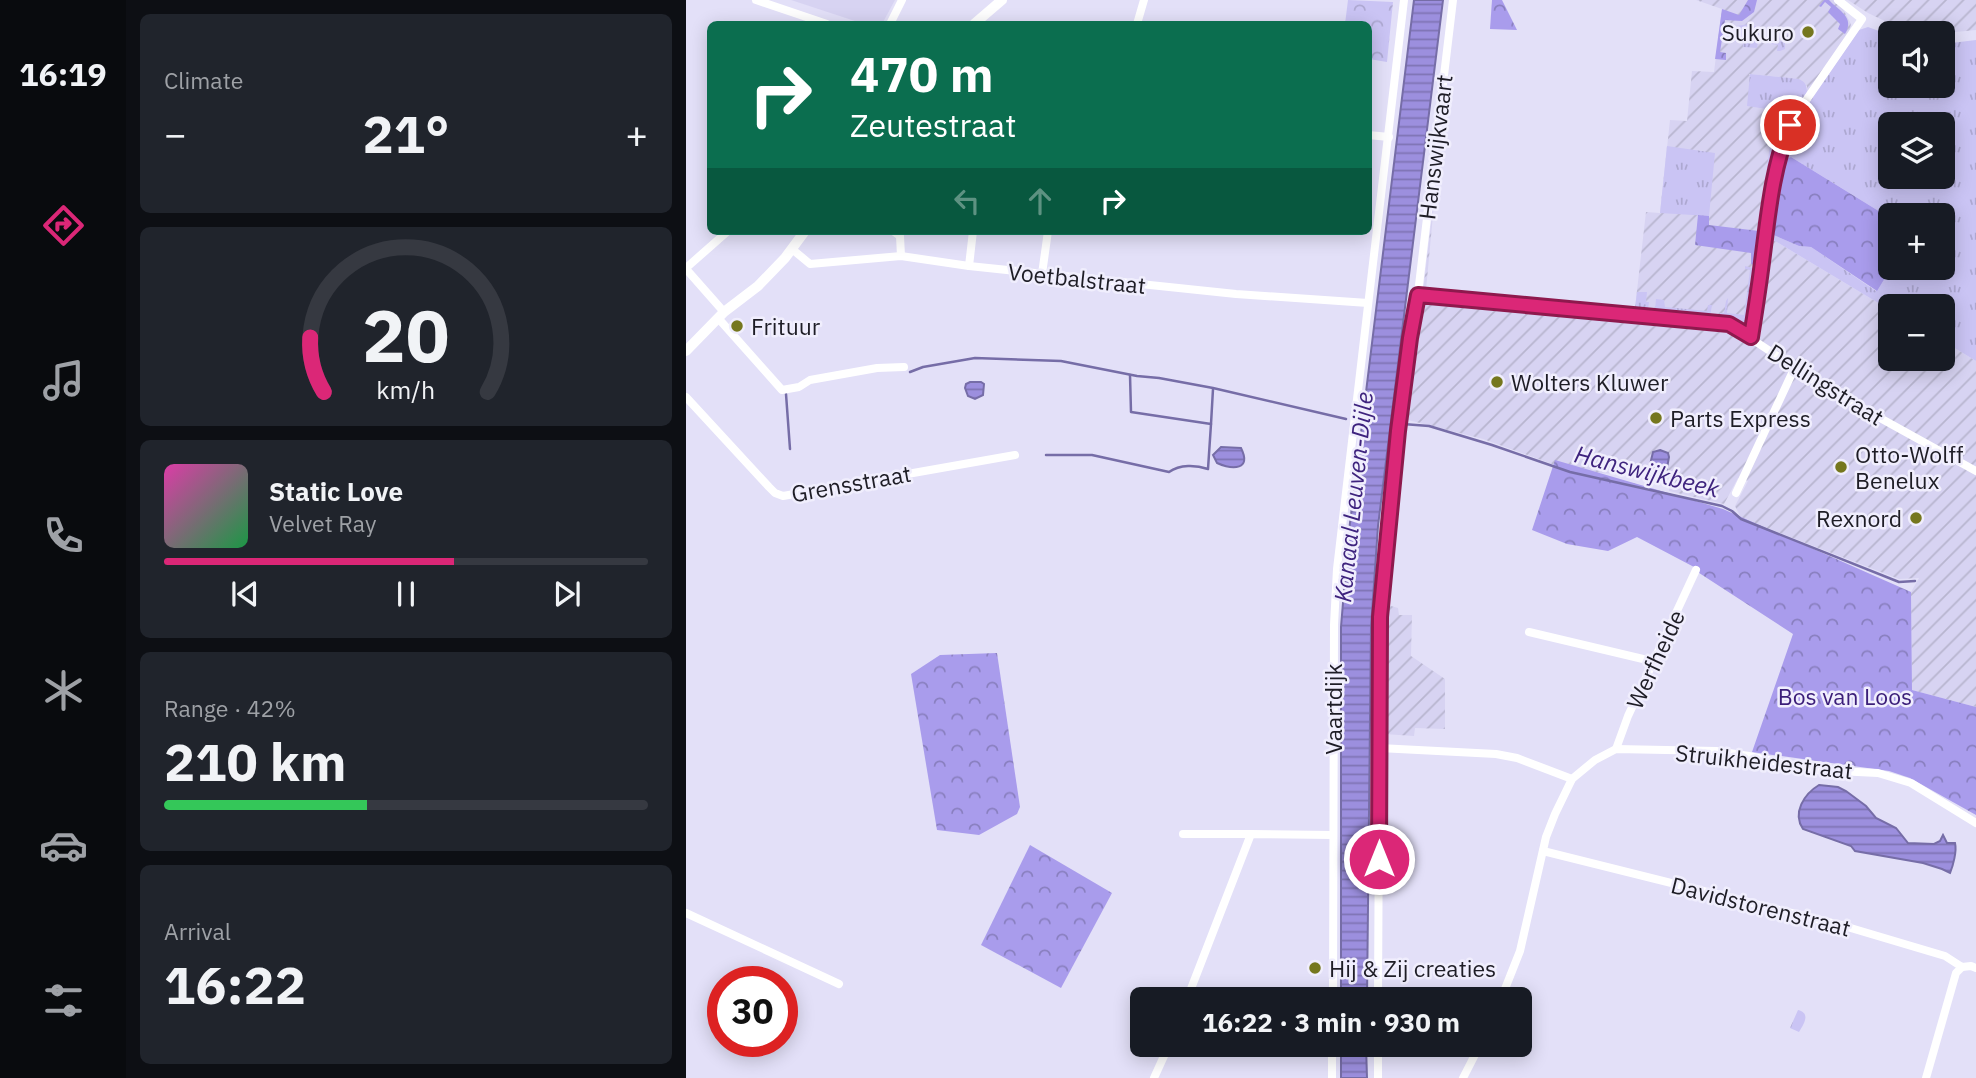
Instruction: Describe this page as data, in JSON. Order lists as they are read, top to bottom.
{
  "streets": {
    "street": [
      "Hanswijkvaart",
      "Voetbalstraat",
      "Dellingstraat",
      "Grensstraat",
      "Werfheide",
      "Vaartdijk",
      "Struikheidestraat",
      "Davidstorenstraat"
    ]
  },
  "crossings": [
    ["Hanswijkvaart", "Dellingstraat"],
    ["Voetbalstraat", "Vaartdijk"],
    ["Werfheide", "Struikheidestraat"]
  ],
  "water": ["Hanswijkbeek", "Kanaal Leuven-Dijle"],
  "parks": ["Bos van Loos"],
  "places": [
    "Sukuro",
    "Frituur",
    "Wolters Kluwer",
    "Parts Express",
    "Otto-Wolff Benelux",
    "Rexnord",
    "Hij & Zij creaties"
  ],
  "page": {
    "tabs": "16:19",
    "tile": [
      "Climate",
      ["Range · 42%", "210 km"],
      ["Arrival", "16:22"]
    ],
    "map_buttons": ["+", "−"],
    "turn": ["470 m", "Zeutestraat"],
    "heat": ["−", "21°", "+"],
    "song": ["Static Love", "Velvet Ray"],
    "limit": "30",
    "trip": "16:22 · 3 min · 930 m",
    "gauge": ["20", "km/h"]
  }
}
